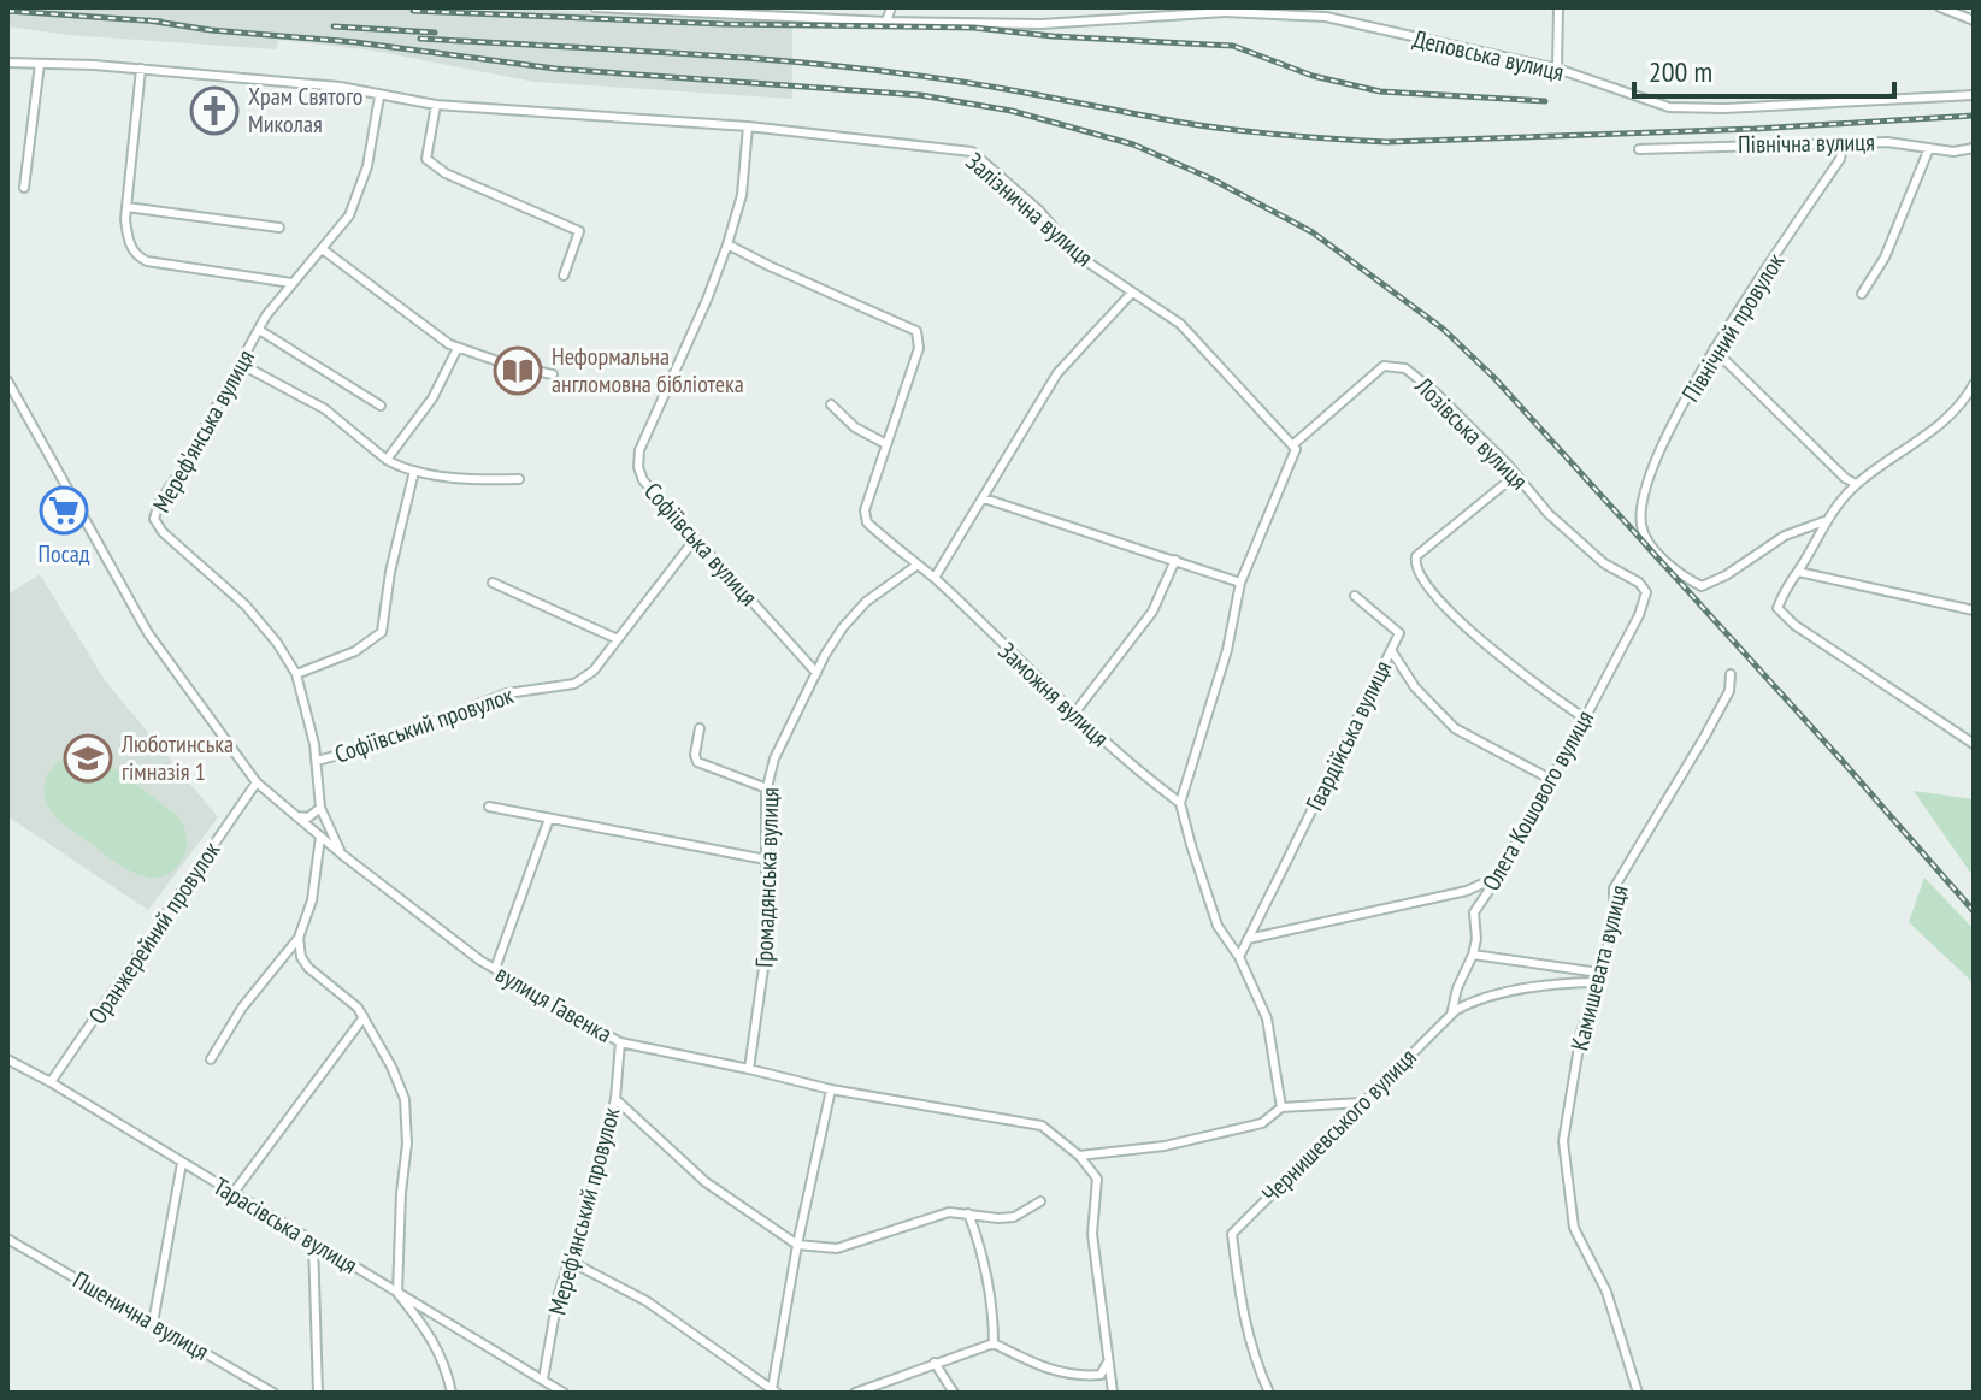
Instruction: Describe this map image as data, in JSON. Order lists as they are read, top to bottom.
{
  "streets": {
    "street": [
      "Деповська вулиця",
      "Північна вулиця",
      "Залізнична вулиця",
      "Північний провулок",
      "Мереф'янська вулиця",
      "Лозівська вулиця",
      "Софіївська вулиця",
      "Заможня вулиця",
      "Софіївський провулок",
      "Гвардійська вулиця",
      "Олега Кошового вулиця",
      "Громадянська вулиця",
      "Оранжерейний провулок",
      "Камишевата вулиця",
      "вулиця Гавенка",
      "Чернишевського вулиця",
      "Мереф'янський провулок",
      "Тарасівська вулиця",
      "Пшенична вулиця"
    ]
  },
  "crossings": [
    ["Північна вулиця", "Північний провулок"],
    ["Залізнична вулиця", "Мереф'янська вулиця"],
    ["Залізнична вулиця", "Лозівська вулиця"],
    ["Залізнична вулиця", "Софіївська вулиця"],
    ["Мереф'янська вулиця", "Софіївський провулок"],
    ["Мереф'янська вулиця", "вулиця Гавенка"],
    ["Лозівська вулиця", "Олега Кошового вулиця"],
    ["Софіївська вулиця", "Софіївський провулок"],
    ["Софіївська вулиця", "Громадянська вулиця"],
    ["Заможня вулиця", "Громадянська вулиця"],
    ["Гвардійська вулиця", "Олега Кошового вулиця"],
    ["Олега Кошового вулиця", "Чернишевського вулиця"],
    ["Громадянська вулиця", "вулиця Гавенка"],
    ["Оранжерейний провулок", "вулиця Гавенка"],
    ["Оранжерейний провулок", "Тарасівська вулиця"],
    ["Камишевата вулиця", "Чернишевського вулиця"],
    ["вулиця Гавенка", "Мереф'янський провулок"],
    ["Мереф'янський провулок", "Тарасівська вулиця"]
  ],
  "places": {
    "church": ["Храм Святого Миколая"],
    "library": ["Неформальна англомовна бібліотека"],
    "supermarket": ["Посад"],
    "school or university": ["Люботинська гiмназiя 1"]
  },
  "scale_bar": "200 m"
}
